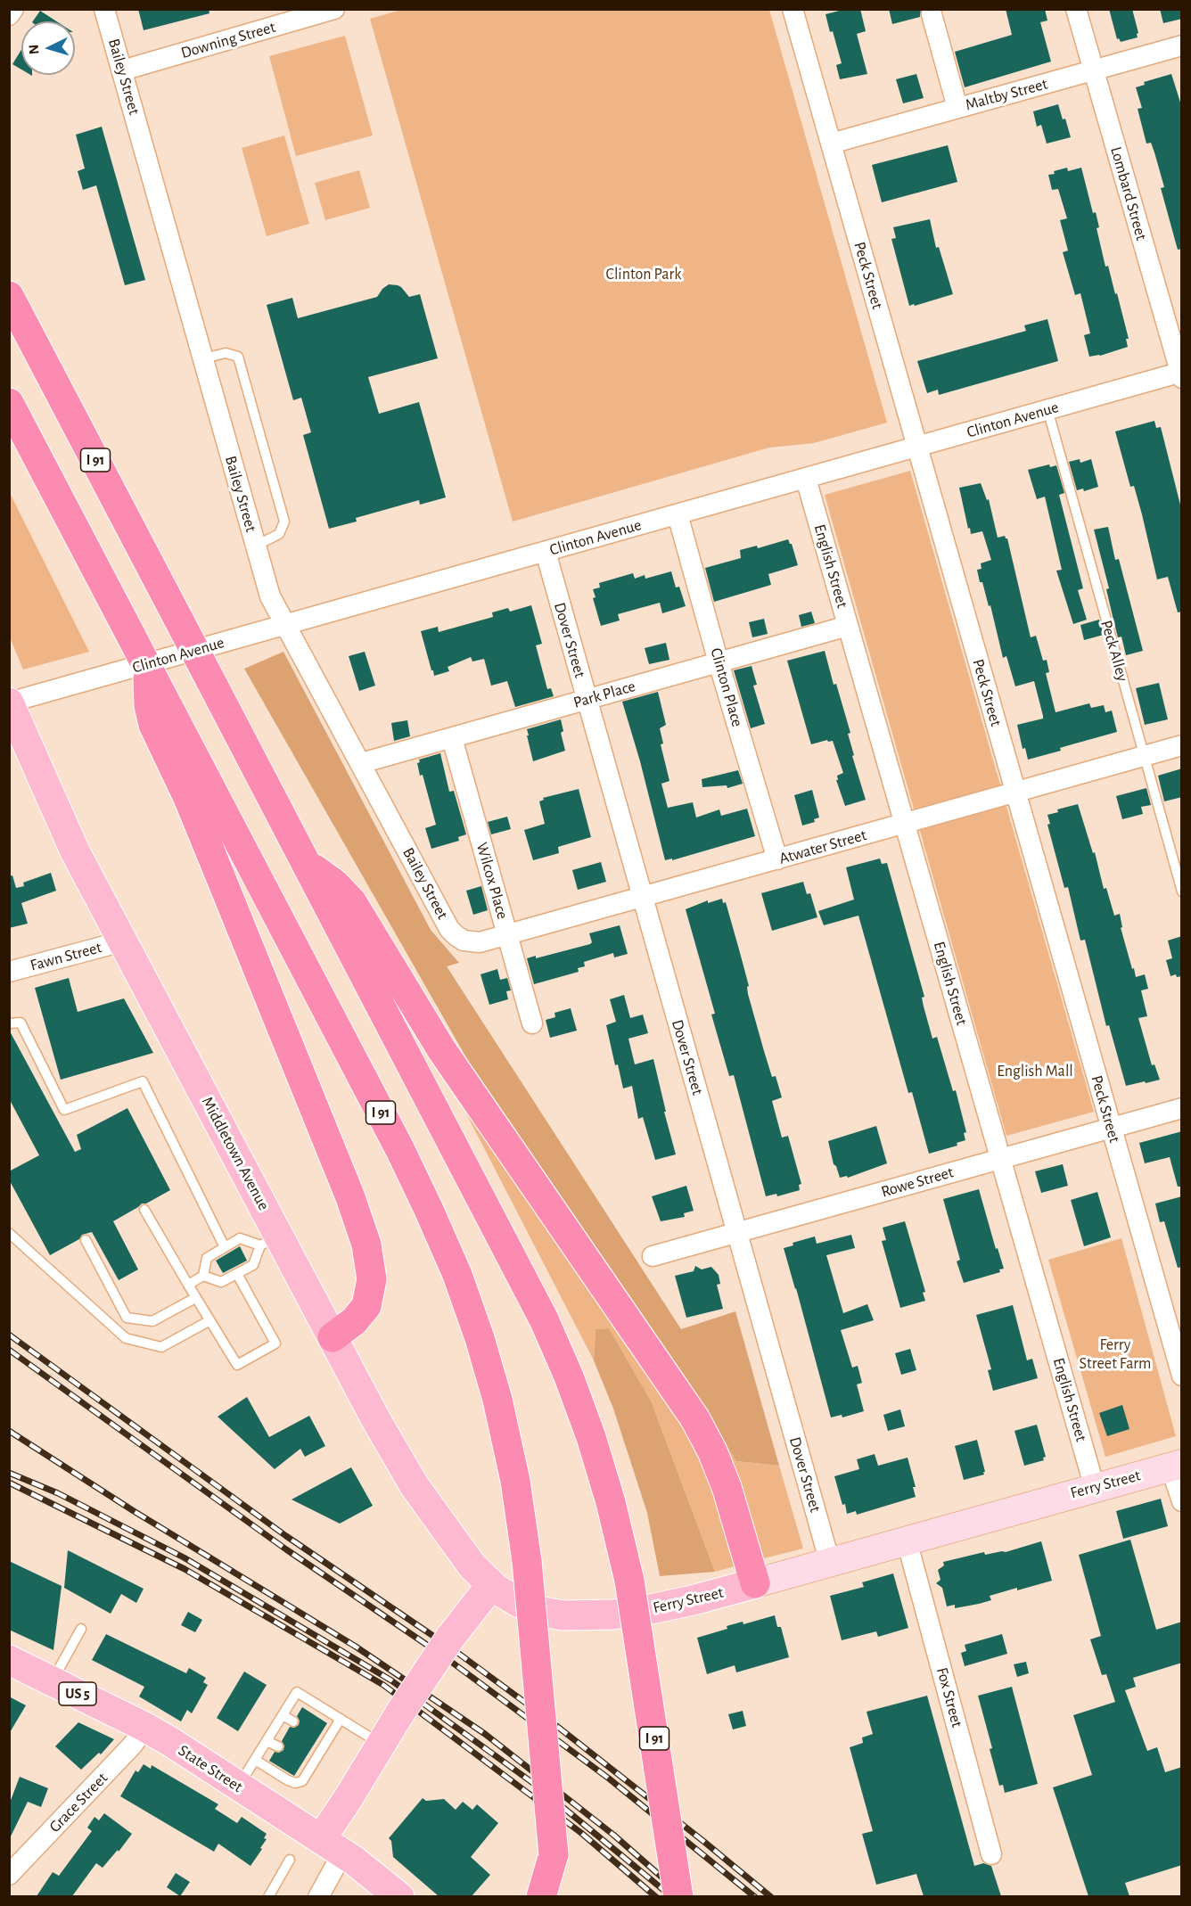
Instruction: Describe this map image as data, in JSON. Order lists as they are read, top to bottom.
{
  "streets": {
    "highway": ["I 91"],
    "main road": [
      "Middletown Avenue",
      "Ferry Street",
      "US 5",
      "State Street"
    ],
    "street": [
      "Downing Street",
      "Bailey Street",
      "Maltby Street",
      "Lombard Street",
      "Peck Street",
      "Clinton Avenue",
      "English Street",
      "Dover Street",
      "Clinton Place",
      "Park Place",
      "Atwater Street",
      "Wilcox Place",
      "Fawn Street",
      "Rowe Street",
      "Fox Street",
      "Grace Street"
    ],
    "lane": ["Peck Alley"]
  },
  "crossings": [
    ["Downing Street", "Bailey Street"],
    ["Bailey Street", "Clinton Avenue"],
    ["Bailey Street", "Park Place"],
    ["Bailey Street", "Atwater Street"],
    ["Maltby Street", "Lombard Street"],
    ["Maltby Street", "Peck Street"],
    ["Lombard Street", "Clinton Avenue"],
    ["Peck Street", "Clinton Avenue"],
    ["Peck Street", "Atwater Street"],
    ["Peck Street", "Rowe Street"],
    ["Clinton Avenue", "English Street"],
    ["Clinton Avenue", "Dover Street"],
    ["Clinton Avenue", "Peck Alley"],
    ["Clinton Avenue", "Clinton Place"],
    ["Clinton Avenue", "Middletown Avenue"],
    ["English Street", "Park Place"],
    ["English Street", "Atwater Street"],
    ["English Street", "Rowe Street"],
    ["English Street", "Ferry Street"],
    ["Dover Street", "Park Place"],
    ["Dover Street", "Atwater Street"],
    ["Dover Street", "Rowe Street"],
    ["Dover Street", "Ferry Street"],
    ["Peck Alley", "Atwater Street"],
    ["Clinton Place", "Park Place"],
    ["Clinton Place", "Atwater Street"],
    ["Park Place", "Wilcox Place"],
    ["Atwater Street", "Wilcox Place"],
    ["Fawn Street", "Middletown Avenue"],
    ["Middletown Avenue", "Ferry Street"],
    ["Ferry Street", "Fox Street"],
    ["State Street", "Grace Street"]
  ],
  "parks": ["Clinton Park", "English Mall", "Ferry Street Farm"],
  "north": "left"
}
